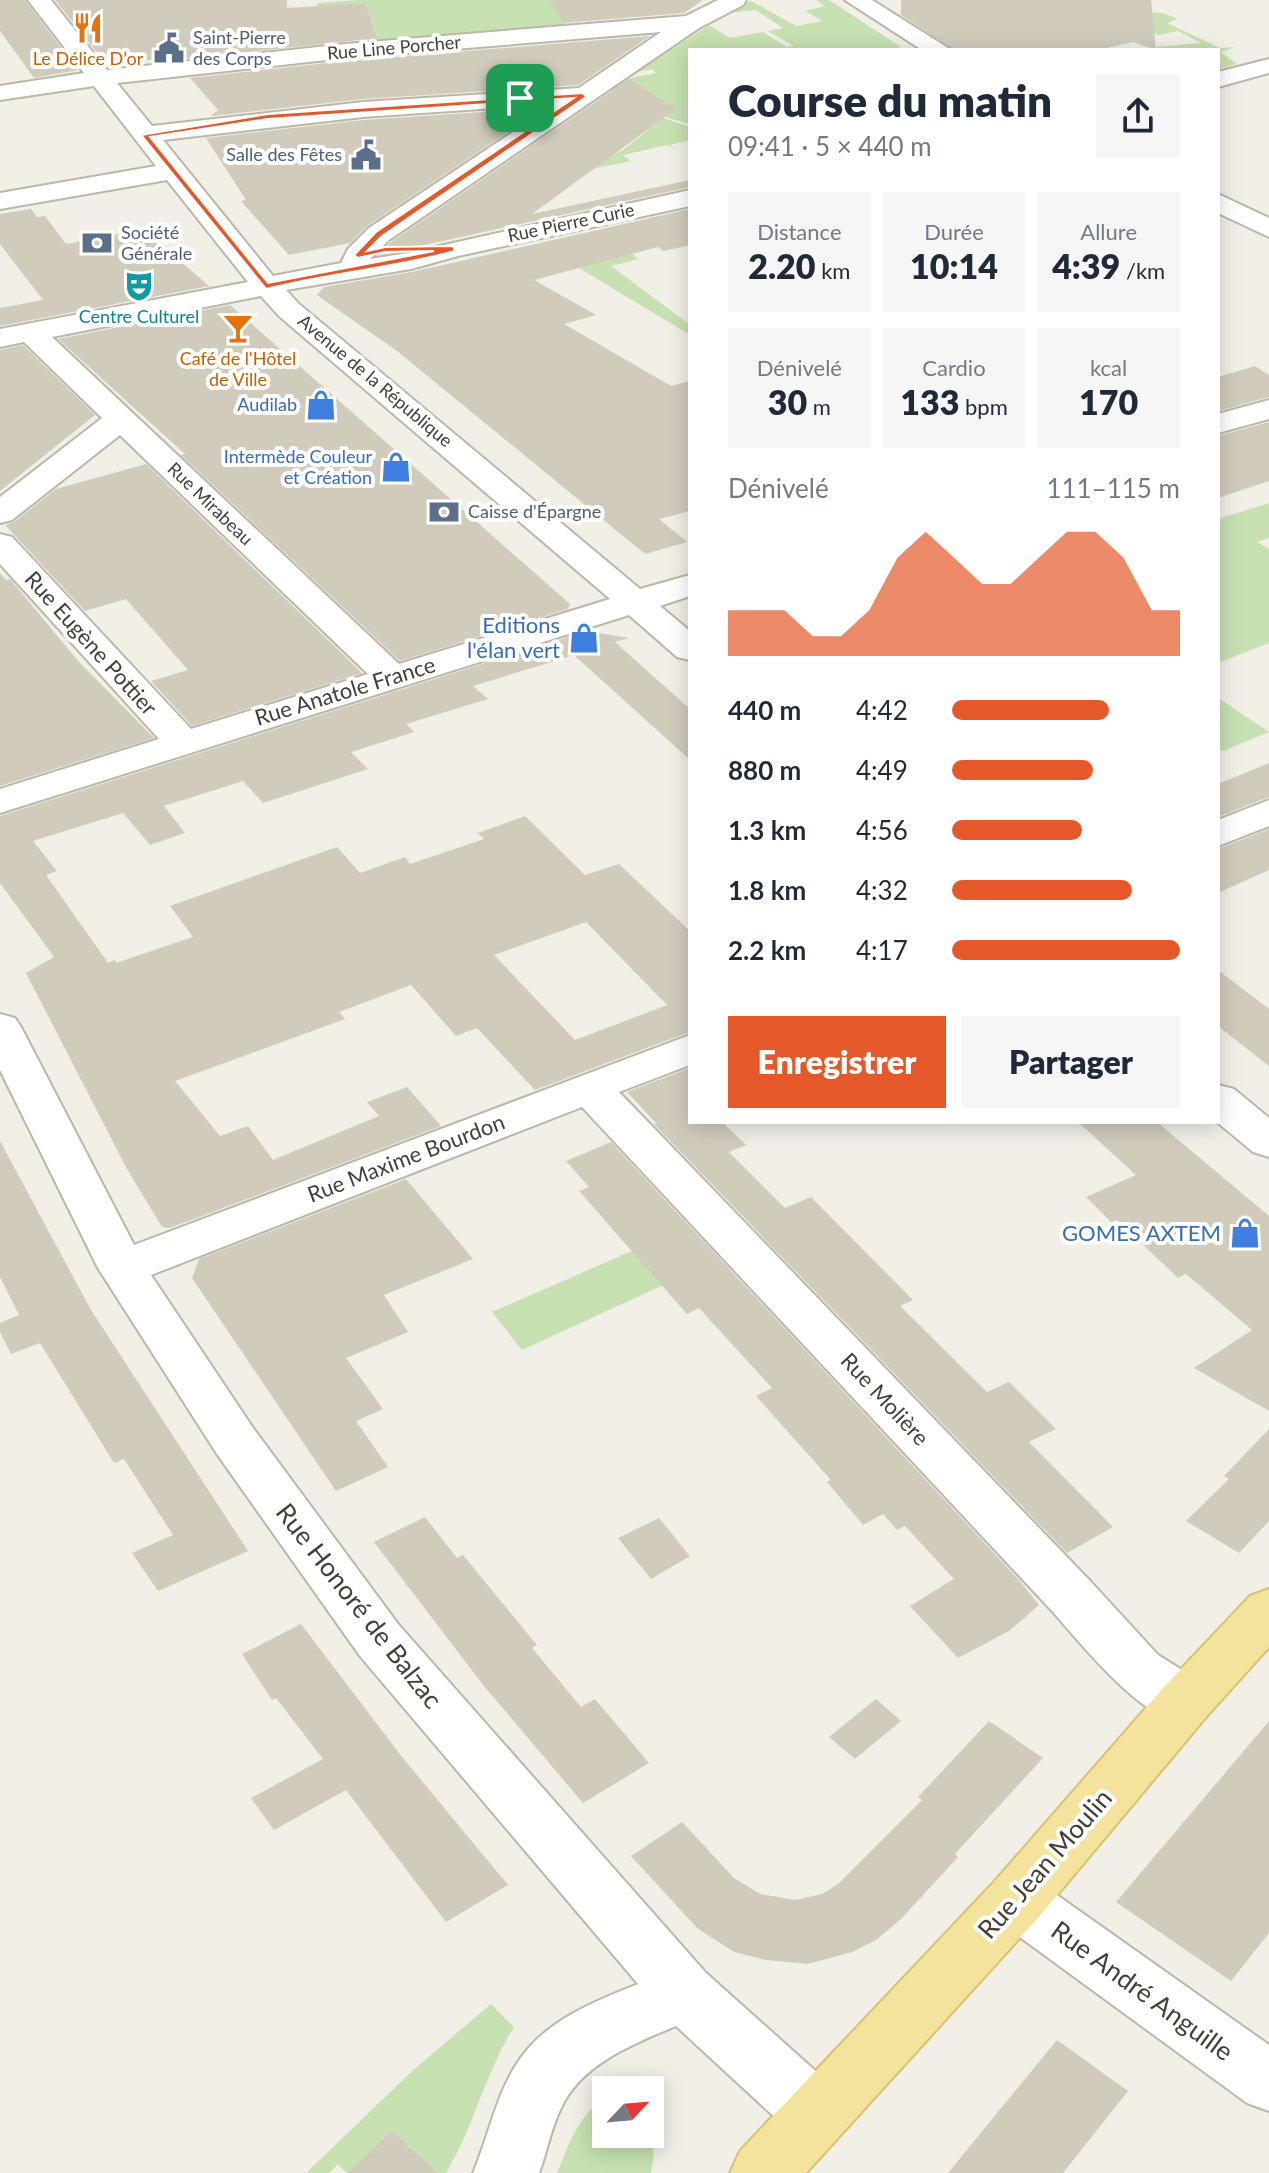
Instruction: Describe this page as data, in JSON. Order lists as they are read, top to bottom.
{
  "streets": {
    "main road": ["Rue Jean Moulin"],
    "street": [
      "Rue Line Porcher",
      "Rue Pierre Curie",
      "Avenue de la République",
      "Rue Mirabeau",
      "Rue Eugène Pottier",
      "Rue Anatole France",
      "Rue Maxime Bourdon",
      "Rue Molière",
      "Rue Honoré de Balzac",
      "Rue André Anguille"
    ]
  },
  "crossings": [
    ["Rue Line Porcher", "Avenue de la République"],
    ["Rue Pierre Curie", "Avenue de la République"],
    ["Rue Pierre Curie", "Rue Mirabeau"],
    ["Avenue de la République", "Rue Anatole France"],
    ["Rue Mirabeau", "Rue Anatole France"],
    ["Rue Eugène Pottier", "Rue Anatole France"],
    ["Rue Maxime Bourdon", "Rue Molière"],
    ["Rue Maxime Bourdon", "Rue Honoré de Balzac"],
    ["Rue Molière", "Rue Jean Moulin"],
    ["Rue Honoré de Balzac", "Rue Jean Moulin"],
    ["Rue Jean Moulin", "Rue André Anguille"]
  ],
  "places": {
    "restaurant": ["Le Délice D’or"],
    "public building": ["Saint-Pierre des Corps", "Salle des Fêtes"],
    "bank": ["Société Générale", "Caisse d'Épargne"],
    "theatre": ["Centre Culturel"],
    "bar": ["Café de l'Hôtel de Ville"],
    "shop": [
      "Audilab",
      "Intermède Couleur et Création",
      "Editions l'élan vert",
      "GOMES AXTEM"
    ]
  },
  "north": "top right",
  "page": {
    "heading": ["Course du matin", "09:41 · 5 × 440 m"],
    "stats": [
      ["Distance", "2.20 km"],
      ["Durée", "10:14"],
      ["Allure", "4:39 /km"],
      ["Dénivelé", "30 m"],
      ["Cardio", "133 bpm"],
      ["kcal", "170"]
    ],
    "chart": ["Dénivelé", "111–115 m"],
    "list": [
      {
        "name": "440 m",
        "note": "4:42"
      },
      {
        "name": "880 m",
        "note": "4:49"
      },
      {
        "name": "1.3 km",
        "note": "4:56"
      },
      {
        "name": "1.8 km",
        "note": "4:32"
      },
      {
        "name": "2.2 km",
        "note": "4:17"
      }
    ],
    "buttons": ["Enregistrer", "Partager"]
  }
}
